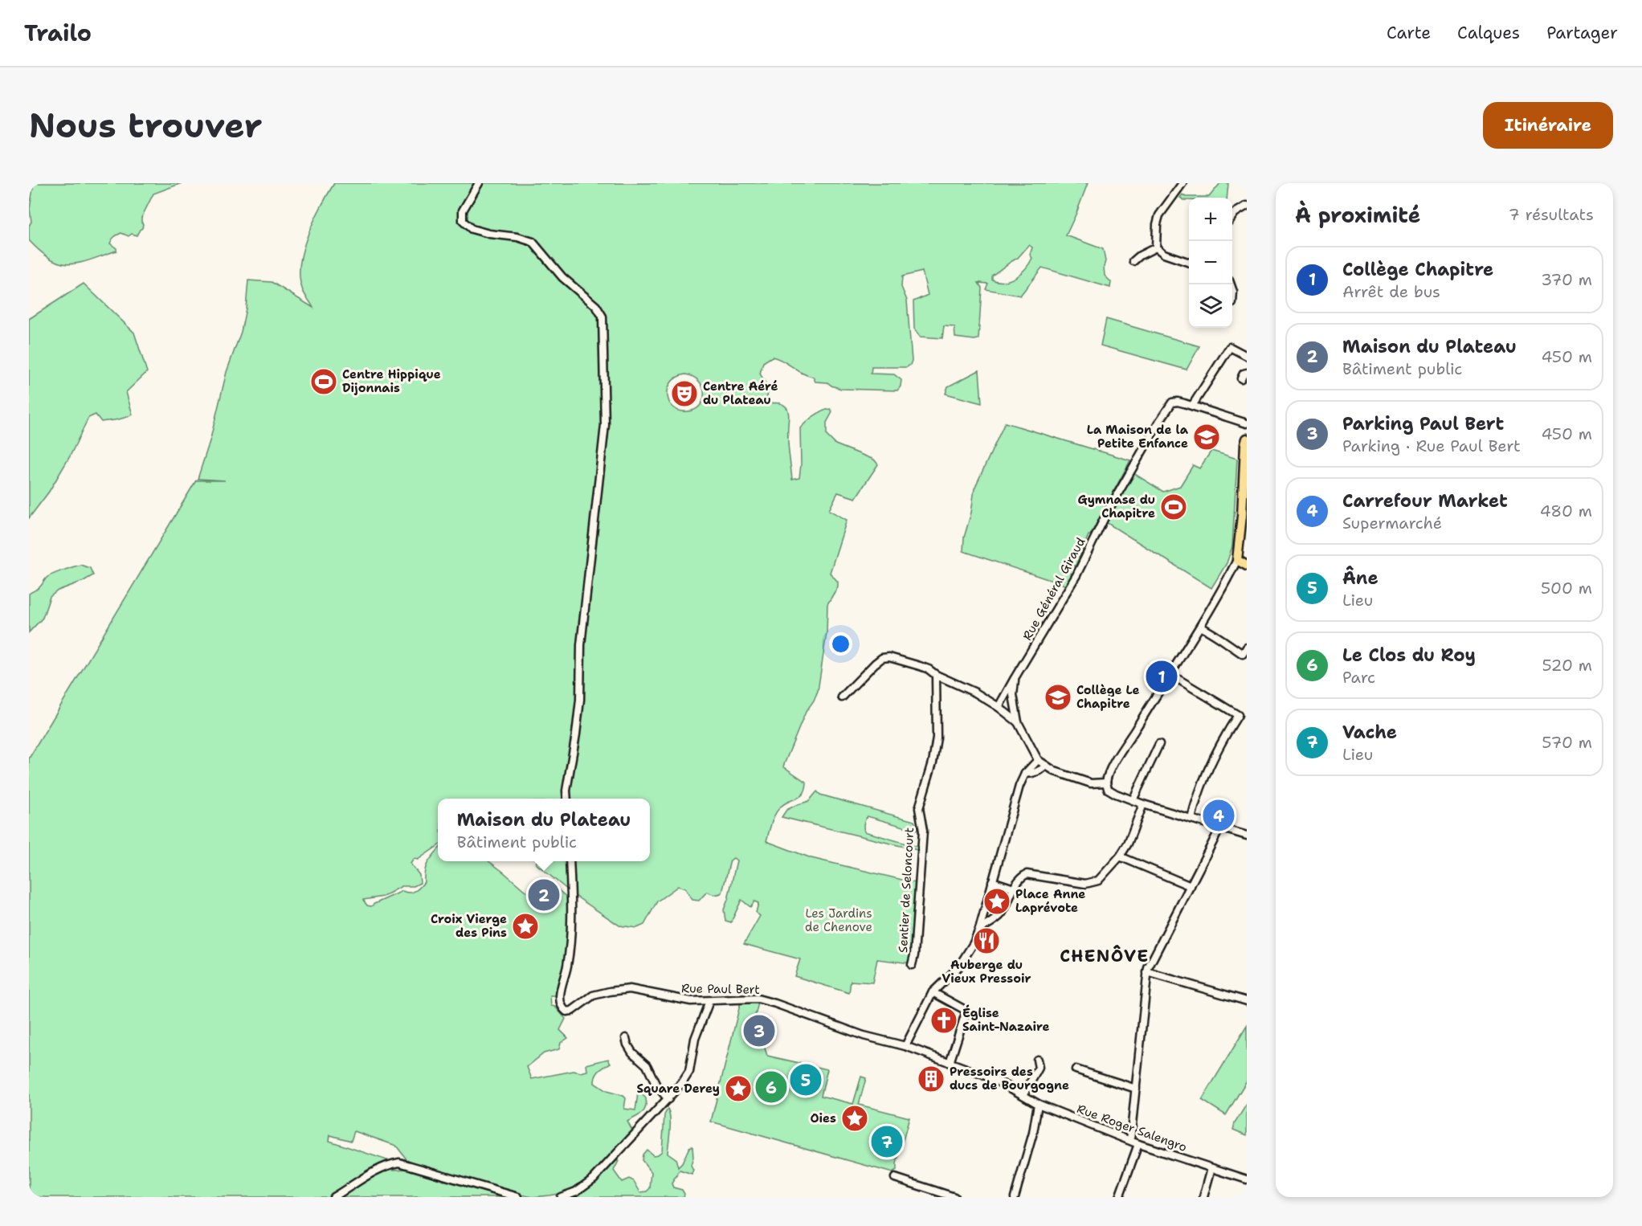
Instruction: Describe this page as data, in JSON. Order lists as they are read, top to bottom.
{
  "streets": {
    "street": [
      "Rue Général Giraud",
      "Sentier de Seloncourt",
      "Rue Paul Bert",
      "Rue Roger Salengro"
    ]
  },
  "crossings": [
    ["Rue Paul Bert", "Rue Roger Salengro"]
  ],
  "districts": ["CHENÔVE"],
  "parks": ["Les Jardins de Chenove"],
  "places": {
    "sports": ["Centre Hippique Dijonnais", "Gymnase du Chapitre"],
    "theatre": ["Centre Aéré du Plateau"],
    "school or university": ["La Maison de la Petite Enfance", "Collège Le Chapitre"],
    "place": [
      "Place Anne Laprévote",
      "Croix Vierge des Pins",
      "Square Derey",
      "Oies"
    ],
    "restaurant": ["Auberge du Vieux Pressoir"],
    "church": ["Église Saint-Nazaire"],
    "building": ["Pressoirs des ducs de Bourgogne"]
  },
  "page": {
    "header": "Trailo",
    "nav": ["Carte", "Calques", "Partager"],
    "buttons": "Itinéraire",
    "title": "Nous trouver",
    "heading": ["À proximité", "7 résultats"],
    "map_buttons": ["+", "−"],
    "list": [
      {
        "mark": "1",
        "name": "Collège Chapitre",
        "note": "Arrêt de bus",
        "value": "370 m"
      },
      {
        "mark": "2",
        "name": "Maison du Plateau",
        "note": "Bâtiment public",
        "value": "450 m"
      },
      {
        "mark": "3",
        "name": "Parking Paul Bert",
        "note": "Parking · Rue Paul Bert",
        "value": "450 m"
      },
      {
        "mark": "4",
        "name": "Carrefour Market",
        "note": "Supermarché",
        "value": "480 m"
      },
      {
        "mark": "5",
        "name": "Âne",
        "note": "Lieu",
        "value": "500 m"
      },
      {
        "mark": "6",
        "name": "Le Clos du Roy",
        "note": "Parc",
        "value": "520 m"
      },
      {
        "mark": "7",
        "name": "Vache",
        "note": "Lieu",
        "value": "570 m"
      }
    ],
    "pins": [
      "1",
      "4",
      "2",
      "3",
      "5",
      "6",
      "7"
    ],
    "popup": ["Maison du Plateau", "Bâtiment public"]
  }
}
